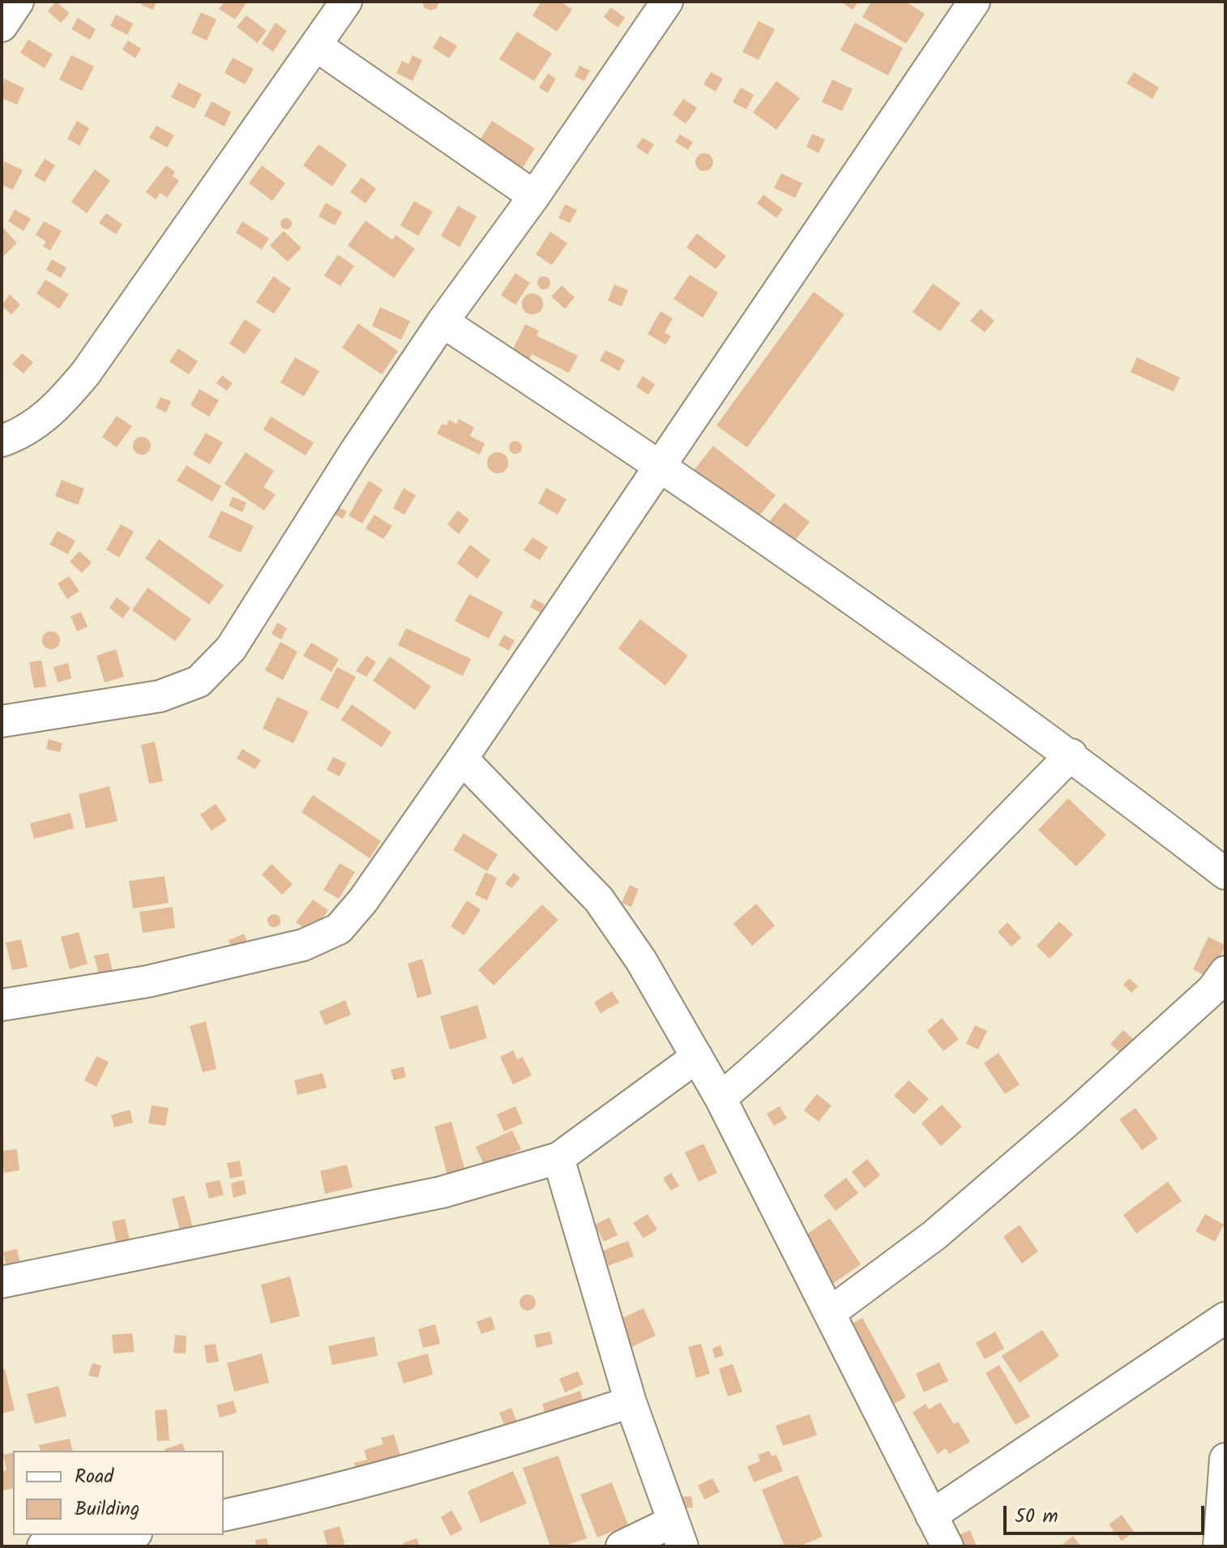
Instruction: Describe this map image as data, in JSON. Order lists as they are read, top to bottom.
{
  "legend": ["Road", "Building"],
  "scale_bar": "50 m"
}
